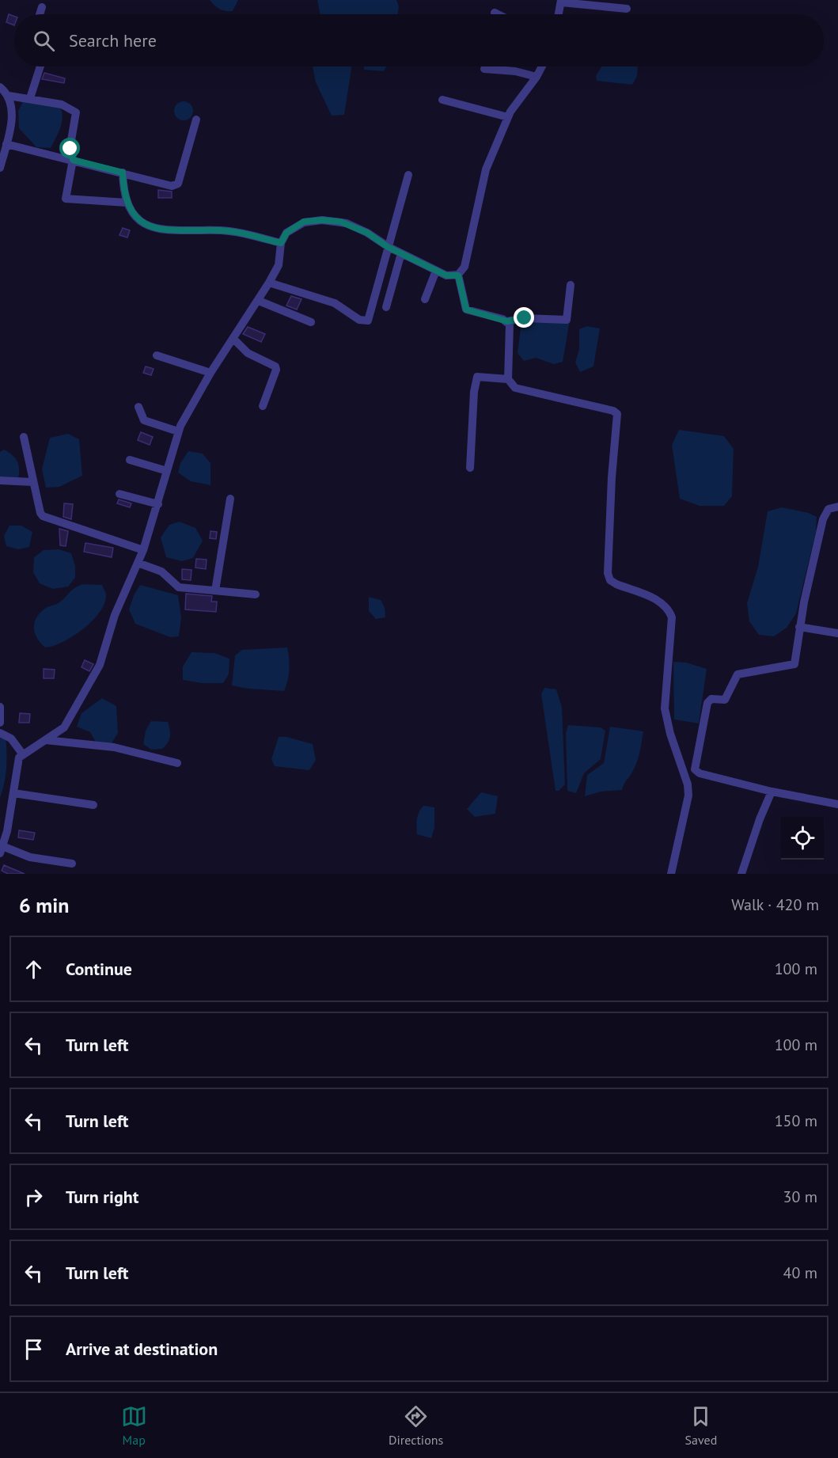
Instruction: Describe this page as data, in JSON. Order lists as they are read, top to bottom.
{
  "page": {
    "search": "Search here",
    "heading": ["6 min", "Walk · 420 m"],
    "list": [
      ["Continue", "100 m"],
      ["Turn left", "100 m"],
      ["Turn left", "150 m"],
      ["Turn right", "30 m"],
      ["Turn left", "40 m"],
      "Arrive at destination"
    ],
    "nav": ["Map", "Directions", "Saved"]
  }
}
